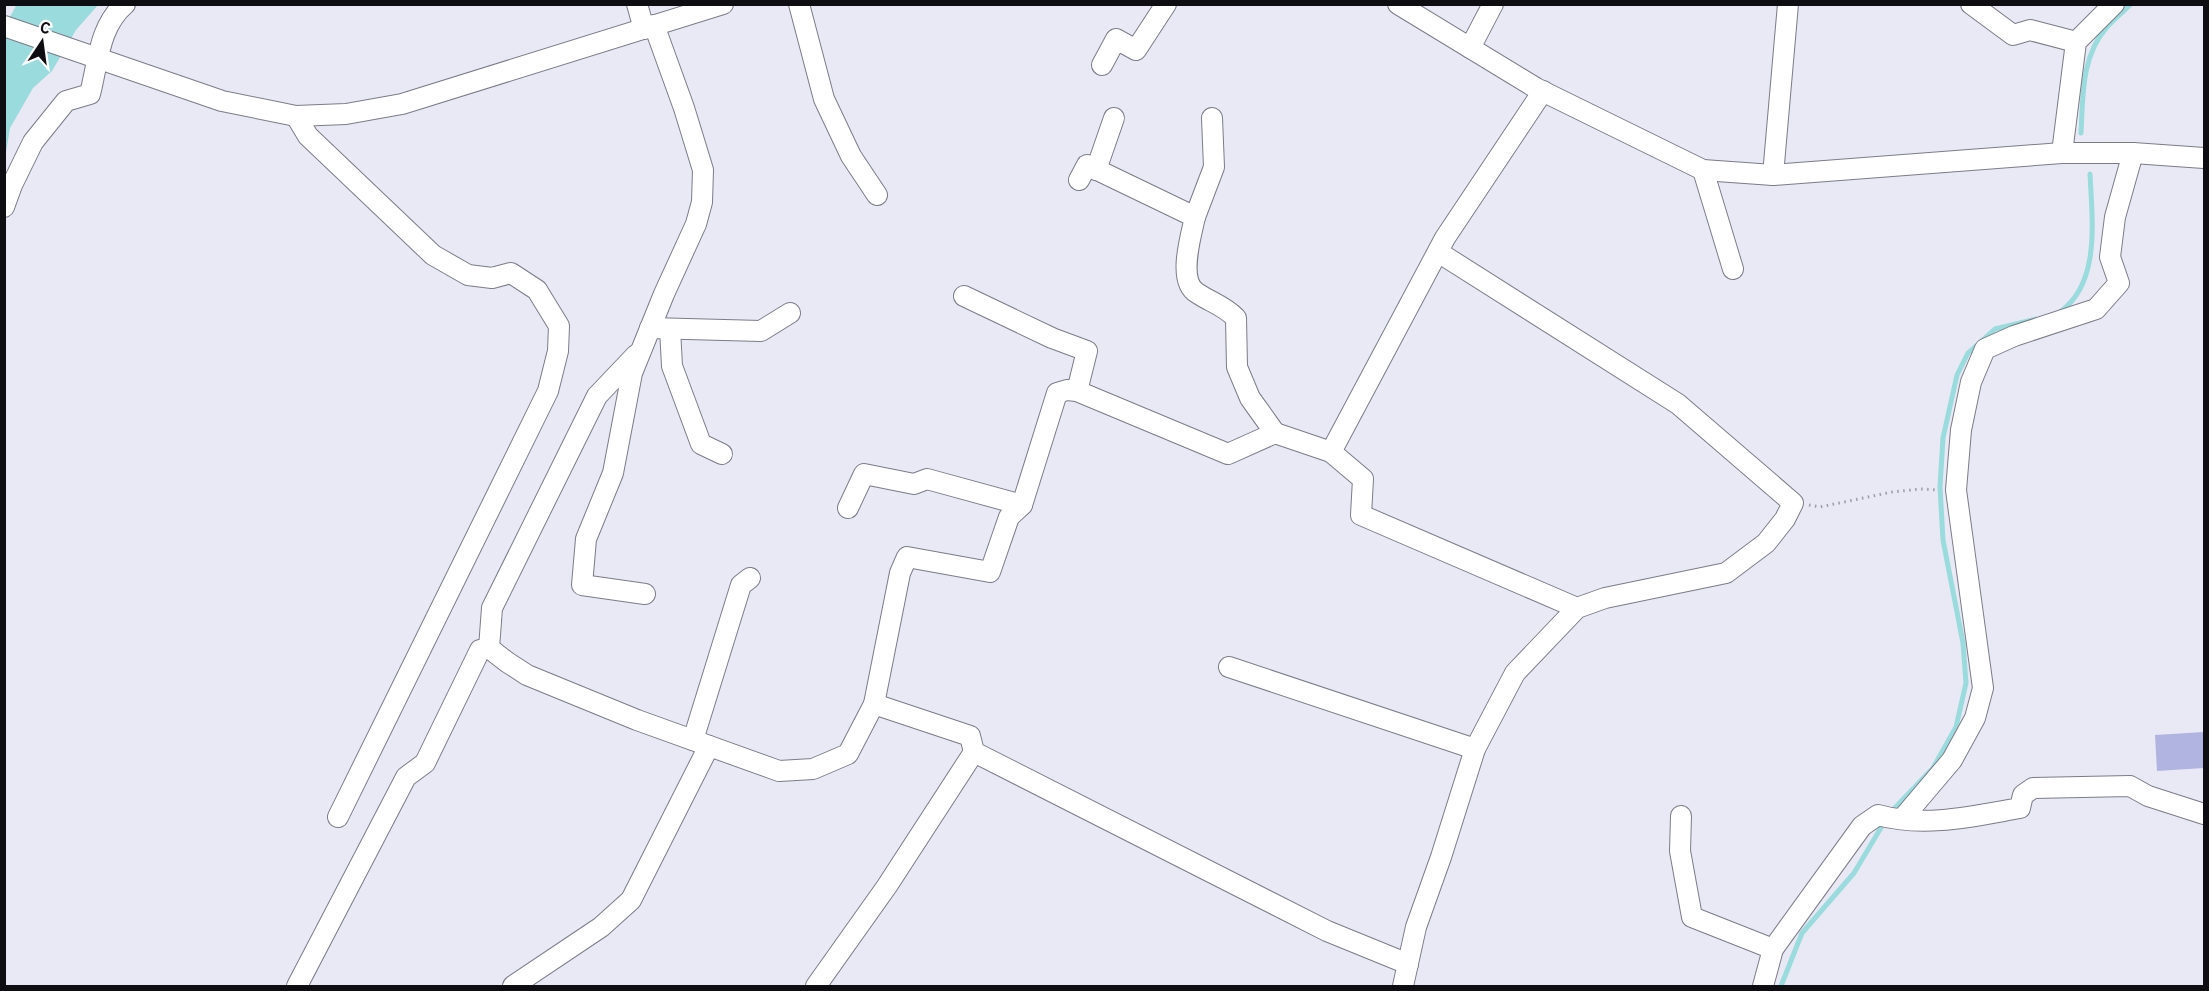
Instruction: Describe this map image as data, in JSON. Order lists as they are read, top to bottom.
{
  "north": "top"
}
